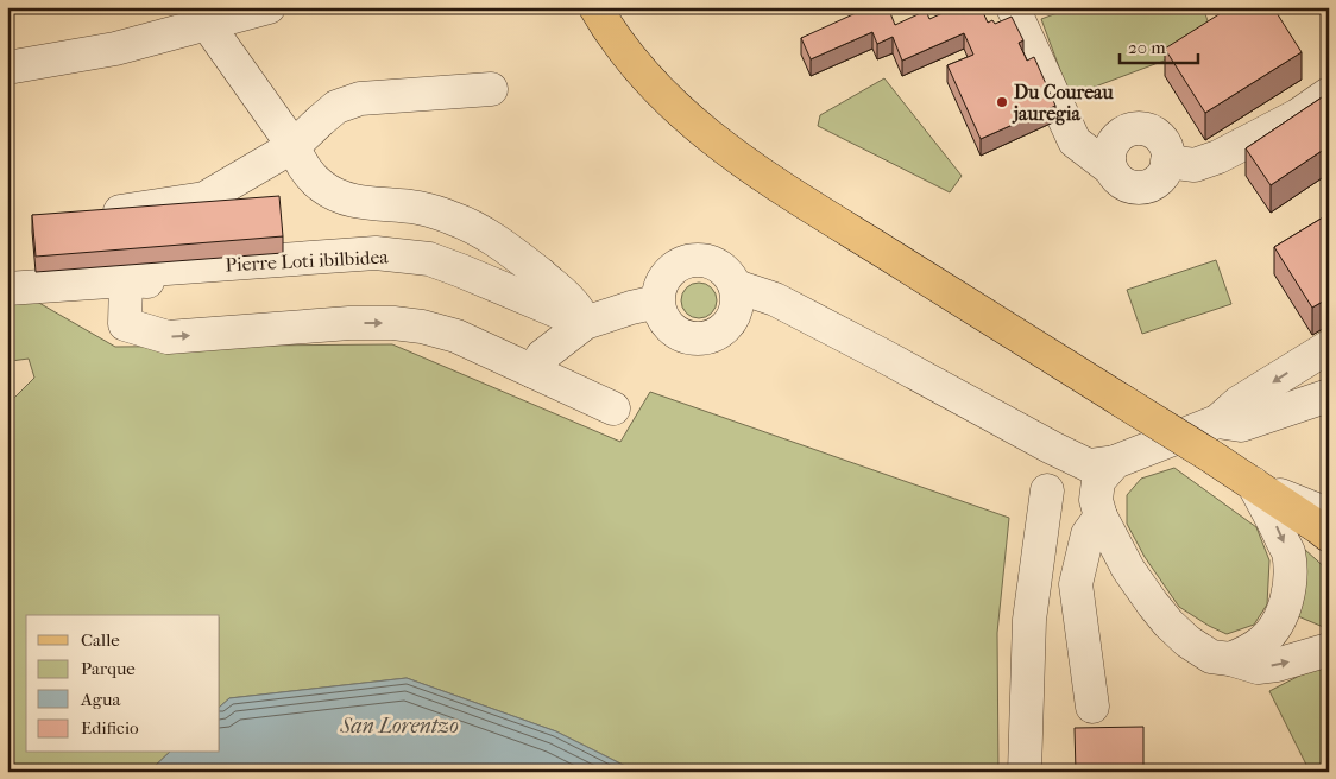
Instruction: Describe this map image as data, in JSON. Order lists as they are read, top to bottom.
{
  "streets": {
    "street": ["Pierre Loti ibilbidea"]
  },
  "water": ["San Lorentzo"],
  "places": ["Du Coureau jauregia"],
  "legend": [
    "Calle",
    "Parque",
    "Agua",
    "Edificio"
  ],
  "scale_bar": "20 m"
}
